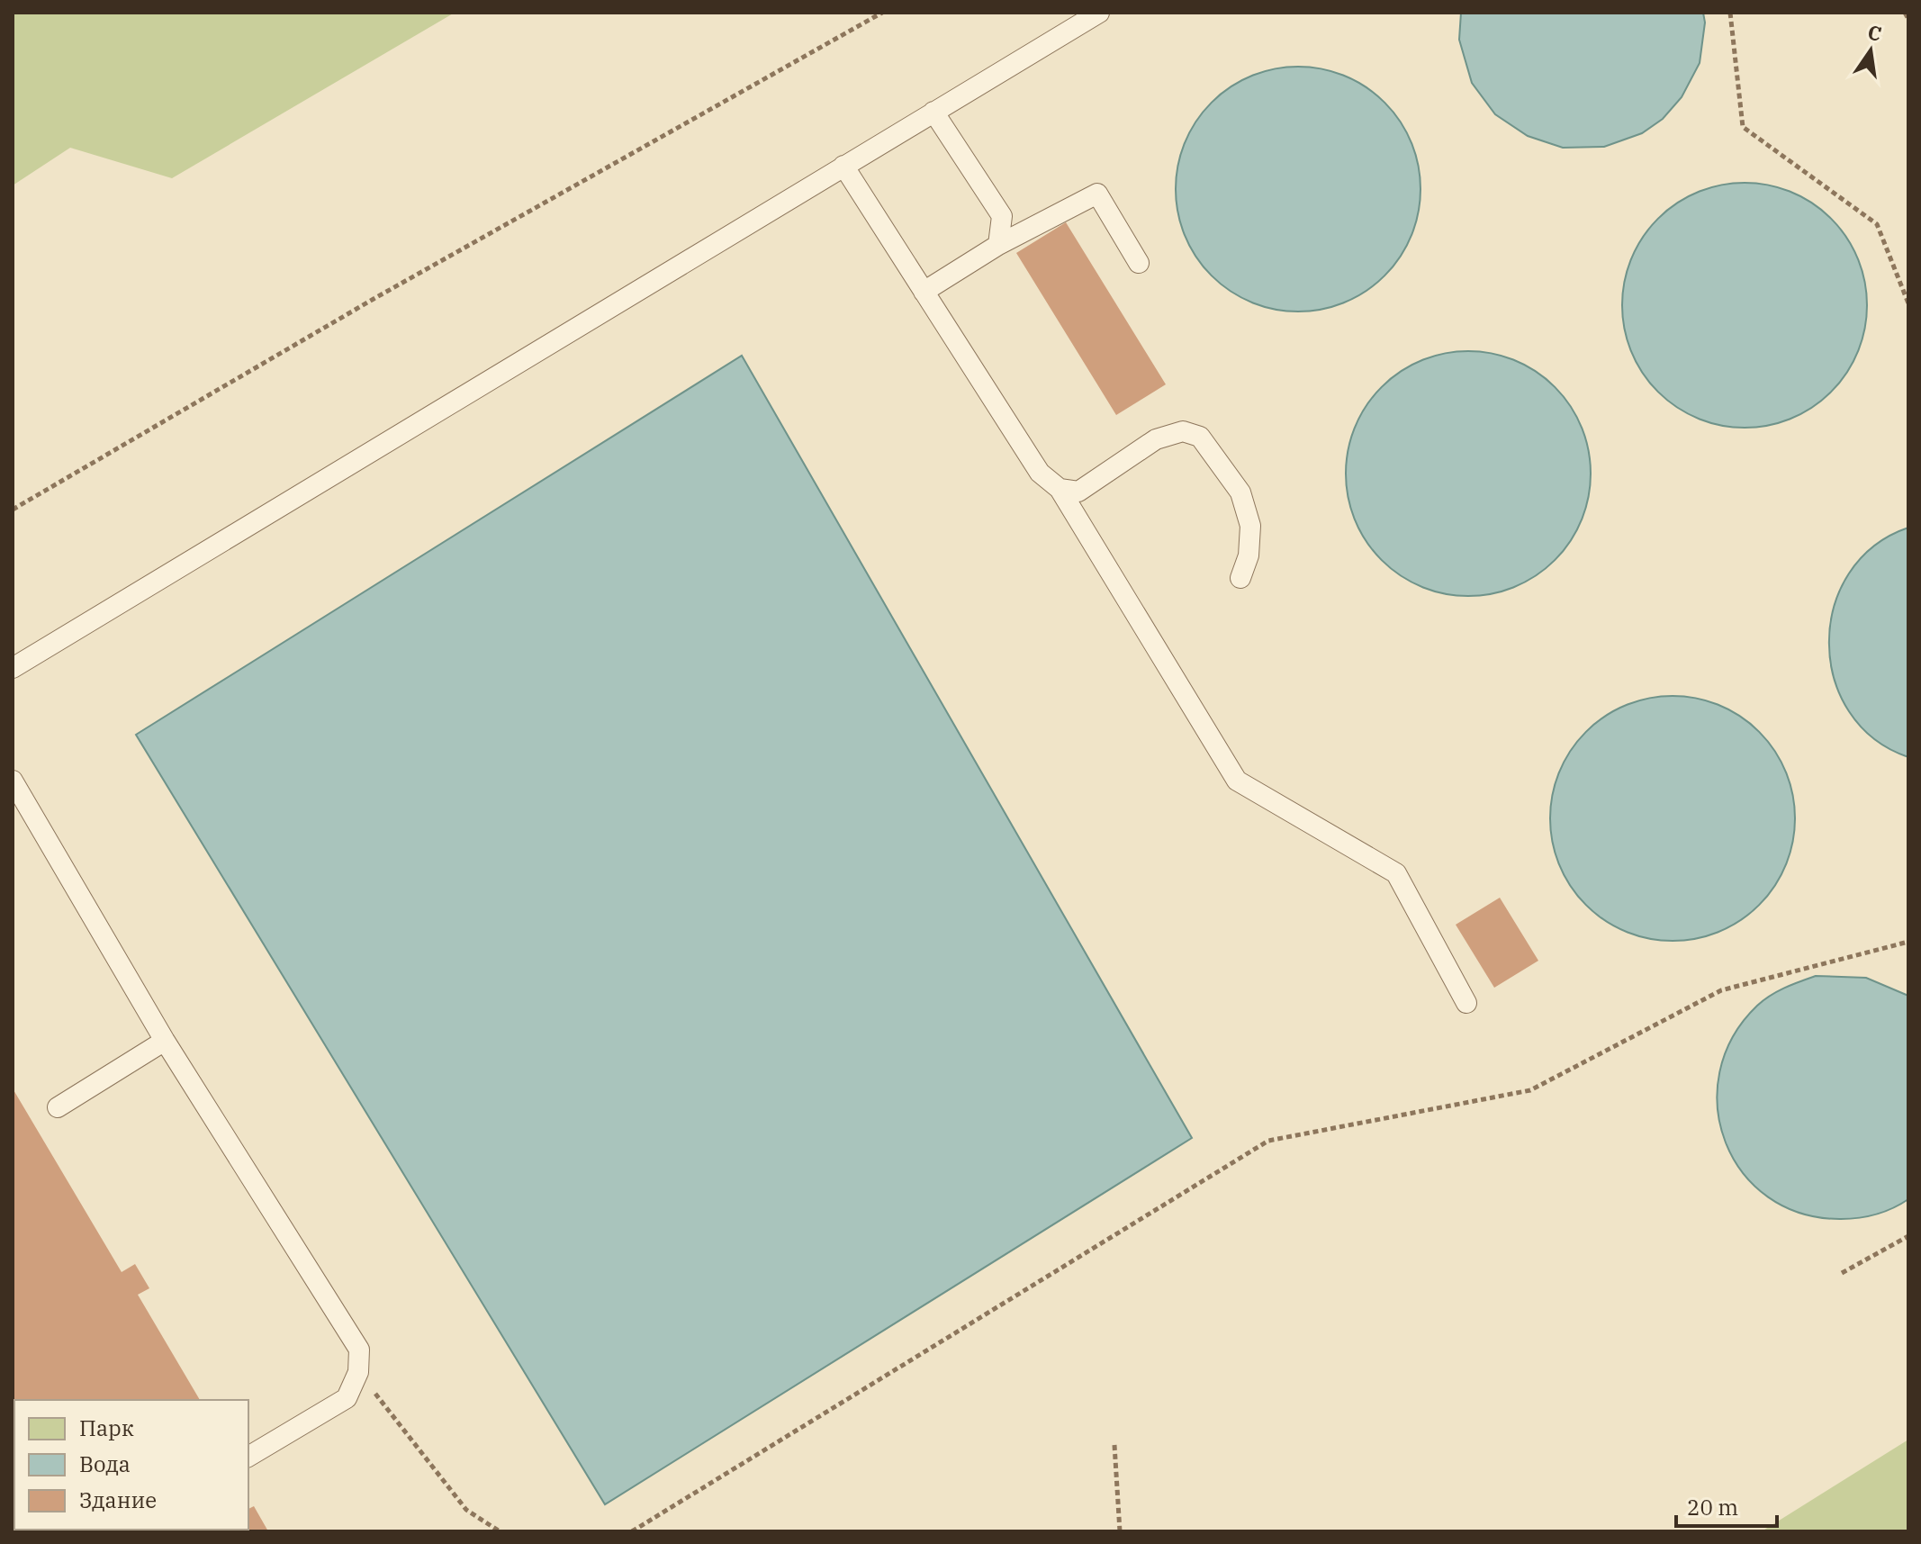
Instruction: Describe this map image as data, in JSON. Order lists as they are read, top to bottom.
{
  "legend": ["Парк", "Вода", "Здание"],
  "scale_bar": "20 m",
  "north": "top"
}
